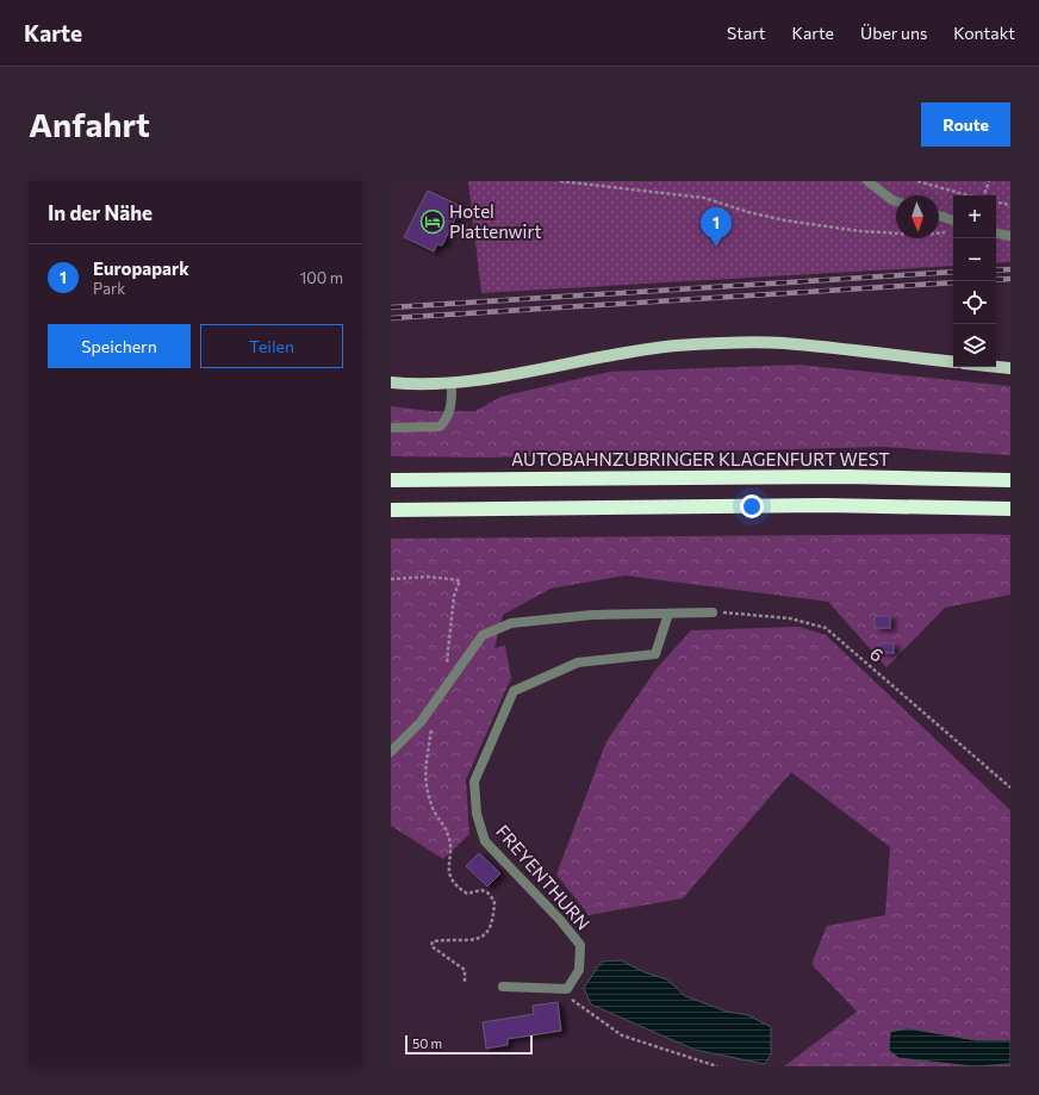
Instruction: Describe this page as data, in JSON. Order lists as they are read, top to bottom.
{
  "streets": {
    "highway": ["AUTOBAHNZUBRINGER KLAGENFURT WEST"],
    "street": ["FREYENTHURN"],
    "path": ["6"]
  },
  "places": {
    "hotel": ["Hotel Plattenwirt"]
  },
  "scale_bar": "50 m",
  "north": "bottom",
  "page": {
    "header": "Karte",
    "nav": [
      "Start",
      "Karte",
      "Über uns",
      "Kontakt"
    ],
    "buttons": [
      "Route",
      ["Speichern", "Teilen"]
    ],
    "title": "Anfahrt",
    "heading": "In der Nähe",
    "map_buttons": ["+", "−"],
    "pins": "1",
    "list": [
      {
        "mark": "1",
        "name": "Europapark",
        "note": "Park",
        "value": "100 m"
      }
    ],
    "scale": "50 m"
  }
}
